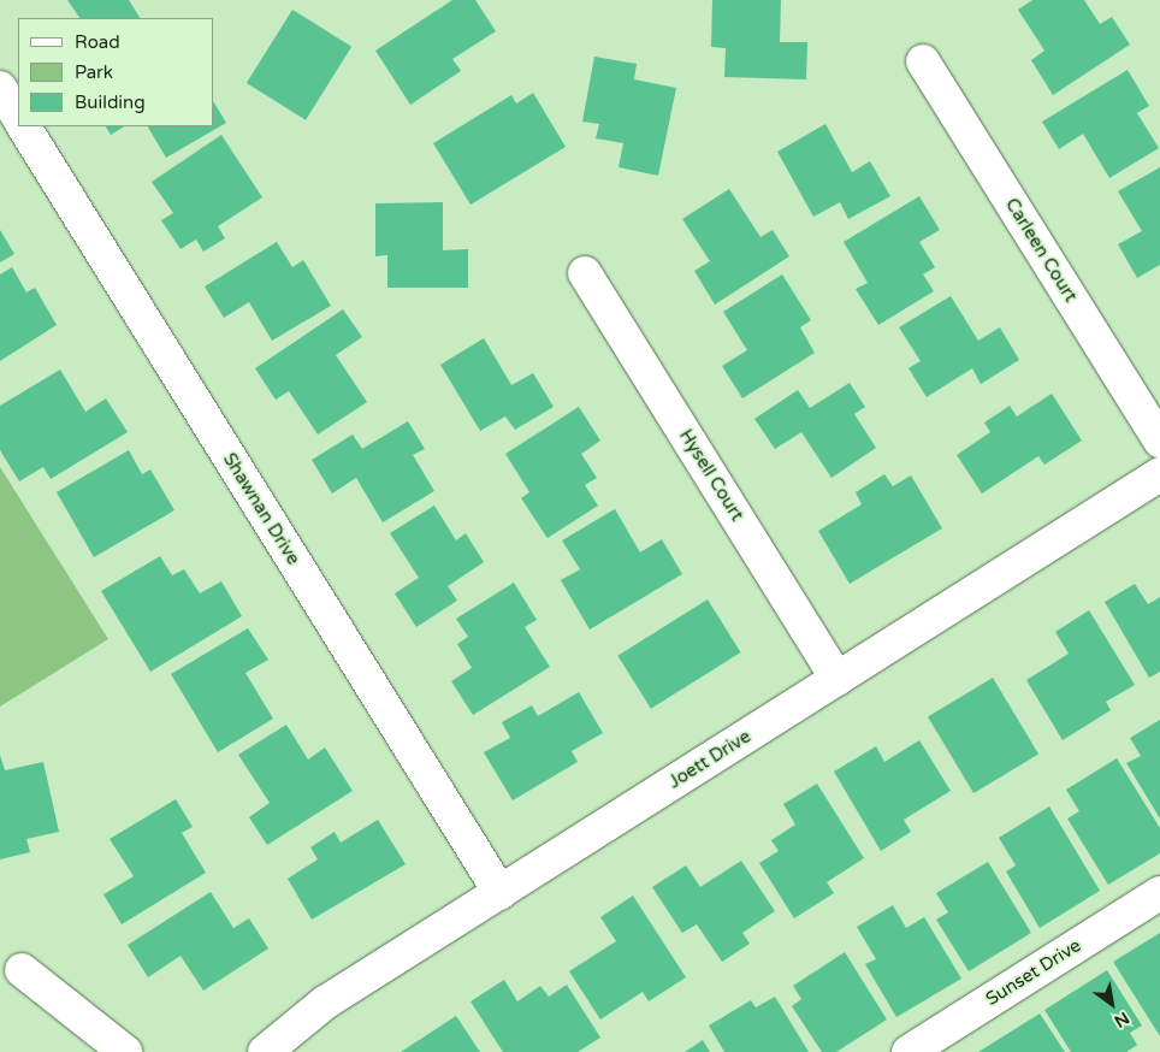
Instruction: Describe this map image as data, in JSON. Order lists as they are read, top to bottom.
{
  "streets": {
    "street": [
      "Carleen Court",
      "Hysell Court",
      "Shawnan Drive",
      "Joett Drive",
      "Sunset Drive"
    ]
  },
  "crossings": [
    ["Hysell Court", "Joett Drive"],
    ["Shawnan Drive", "Joett Drive"]
  ],
  "legend": ["Road", "Park", "Building"],
  "north": "bottom right"
}
